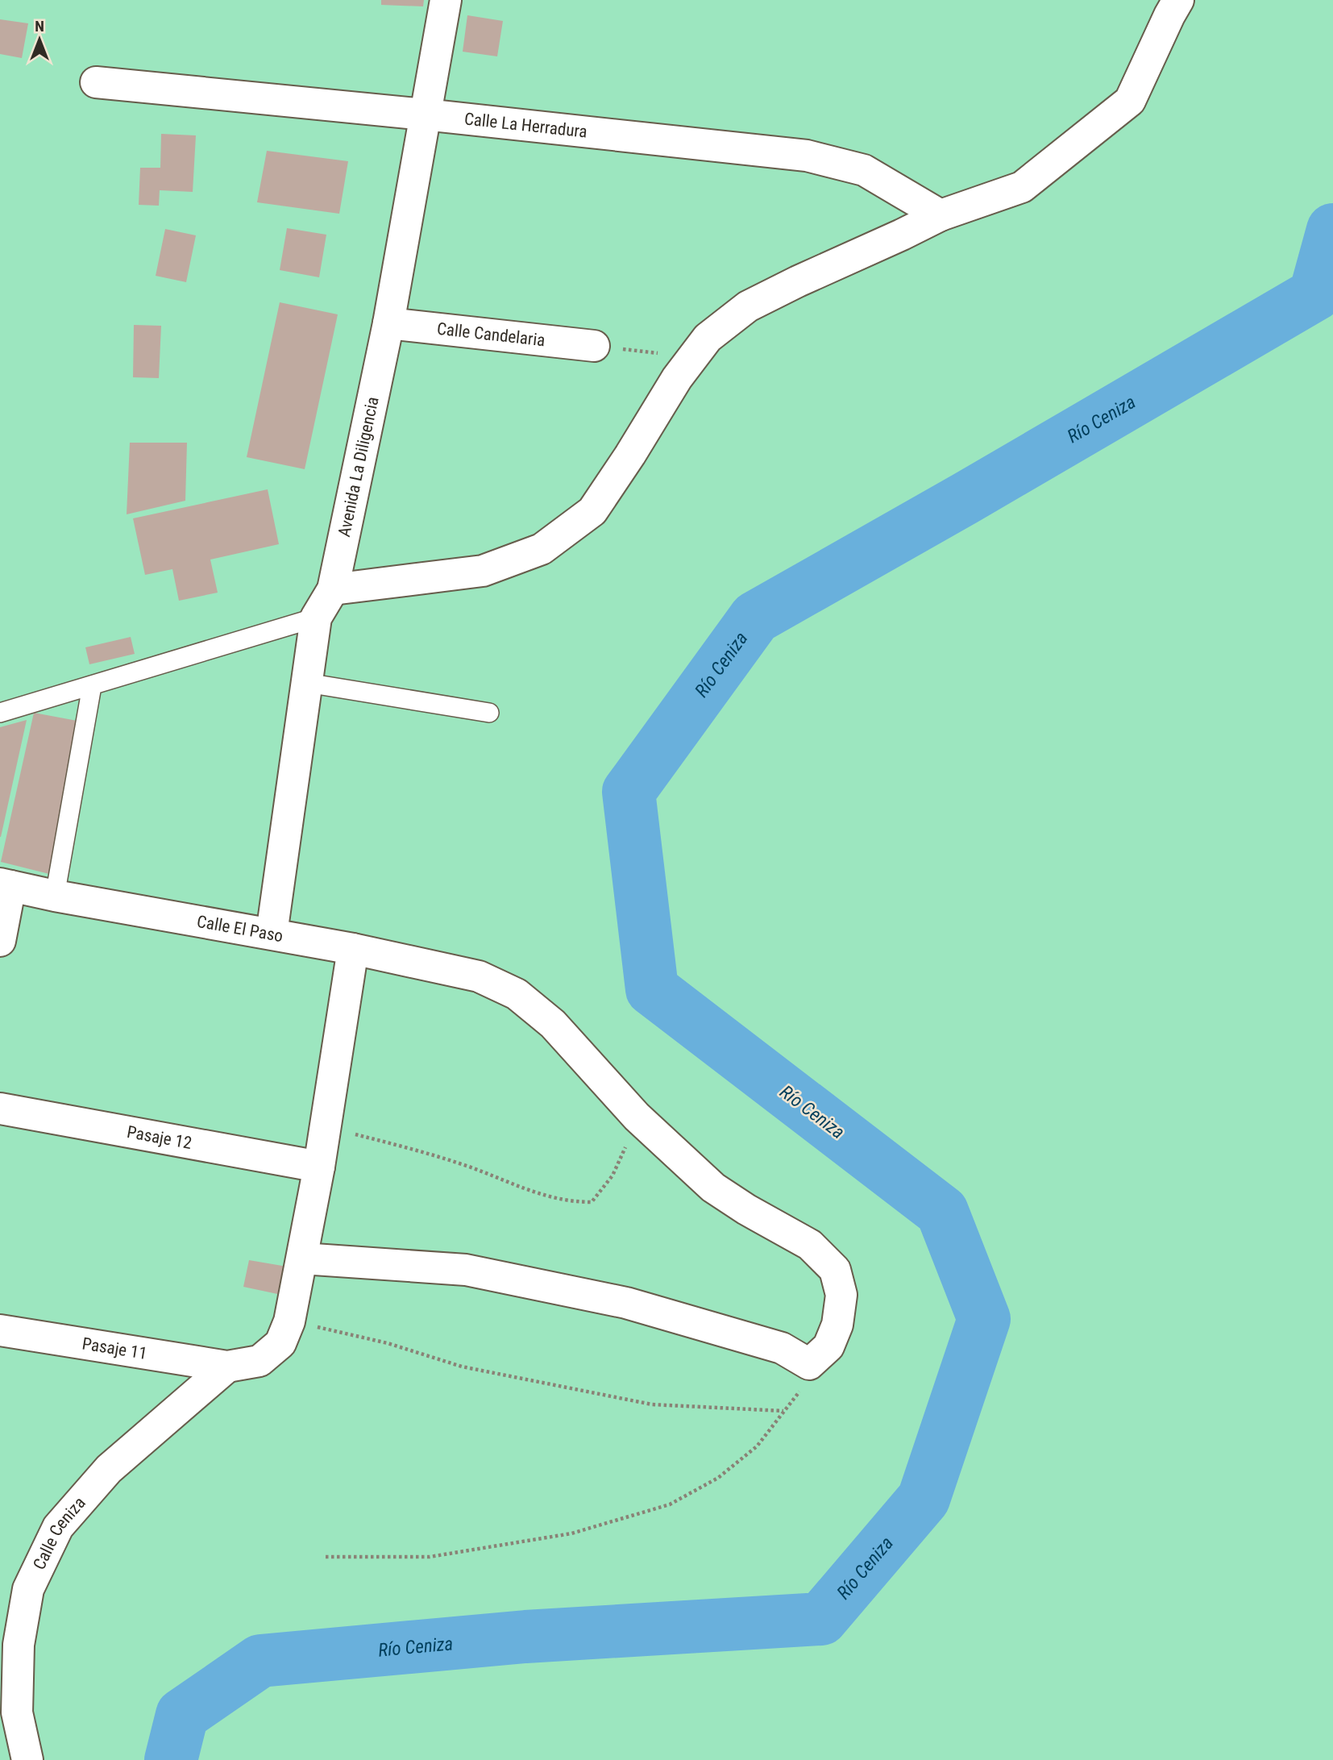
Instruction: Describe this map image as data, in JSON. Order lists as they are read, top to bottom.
{
  "streets": {
    "street": [
      "Calle La Herradura",
      "Calle Candelaria",
      "Avenida La Diligencia",
      "Calle El Paso",
      "Pasaje 12",
      "Pasaje 11",
      "Calle Ceniza"
    ]
  },
  "crossings": [
    ["Calle La Herradura", "Avenida La Diligencia"],
    ["Calle Candelaria", "Avenida La Diligencia"],
    ["Avenida La Diligencia", "Calle El Paso"],
    ["Pasaje 11", "Calle Ceniza"]
  ],
  "water": ["Río Ceniza"],
  "north": "top"
}
